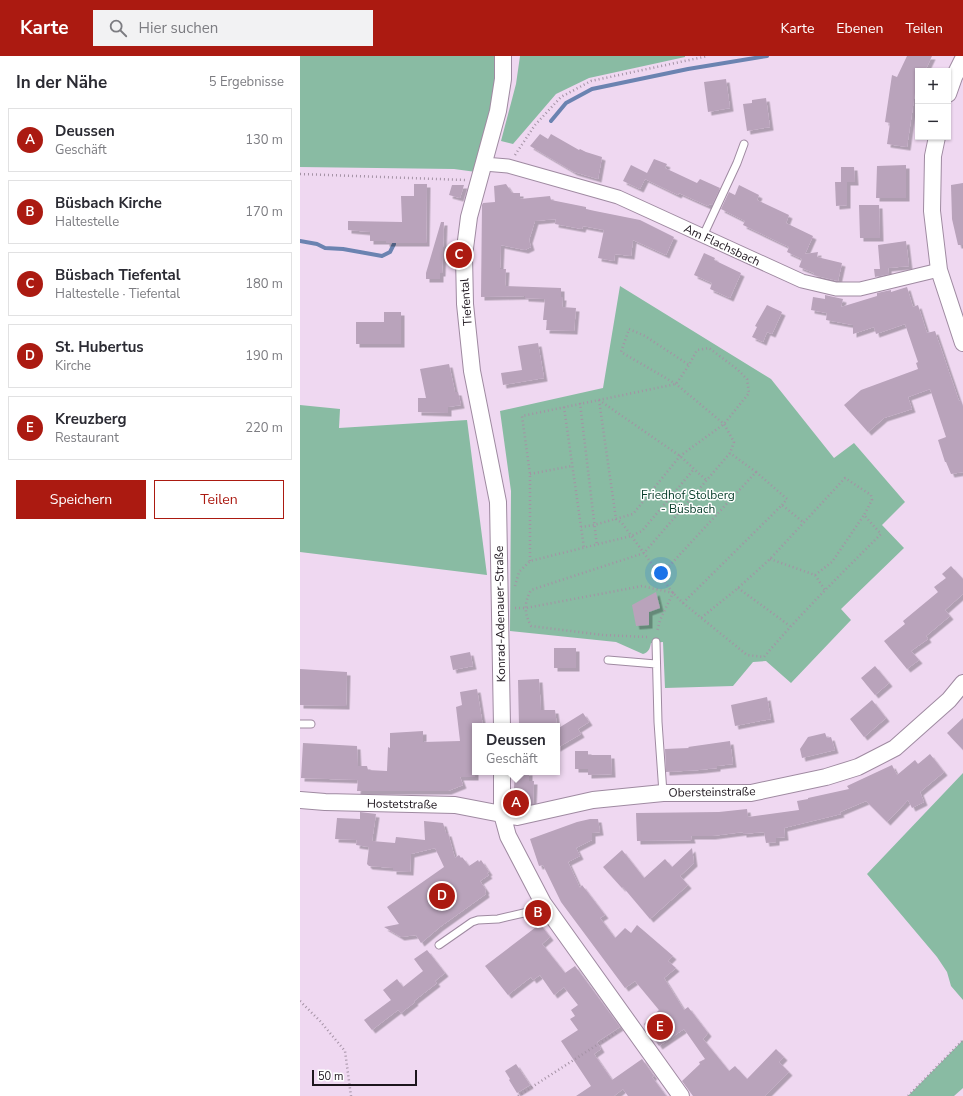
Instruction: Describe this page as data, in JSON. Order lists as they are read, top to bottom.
{
  "streets": {
    "street": [
      "Am Flachsbach",
      "Tiefental",
      "Konrad-Adenauer-Straße",
      "Obersteinstraße",
      "Hostetstraße"
    ]
  },
  "crossings": [
    ["Am Flachsbach", "Tiefental"],
    ["Tiefental", "Konrad-Adenauer-Straße"],
    ["Obersteinstraße", "Hostetstraße"]
  ],
  "parks": ["Friedhof Stolberg - Büsbach"],
  "scale_bar": "50 m",
  "page": {
    "header": "Karte",
    "search": "Hier suchen",
    "nav": ["Karte", "Ebenen", "Teilen"],
    "heading": ["In der Nähe", "5 Ergebnisse"],
    "map_buttons": ["+", "−"],
    "list": [
      {
        "mark": "A",
        "name": "Deussen",
        "note": "Geschäft",
        "value": "130 m"
      },
      {
        "mark": "B",
        "name": "Büsbach Kirche",
        "note": "Haltestelle",
        "value": "170 m"
      },
      {
        "mark": "C",
        "name": "Büsbach Tiefental",
        "note": "Haltestelle · Tiefental",
        "value": "180 m"
      },
      {
        "mark": "D",
        "name": "St. Hubertus",
        "note": "Kirche",
        "value": "190 m"
      },
      {
        "mark": "E",
        "name": "Kreuzberg",
        "note": "Restaurant",
        "value": "220 m"
      }
    ],
    "pins": [
      "C",
      "A",
      "D",
      "B",
      "E"
    ],
    "buttons": ["Speichern", "Teilen"],
    "popup": ["Deussen", "Geschäft"],
    "scale": "50 m"
  }
}
